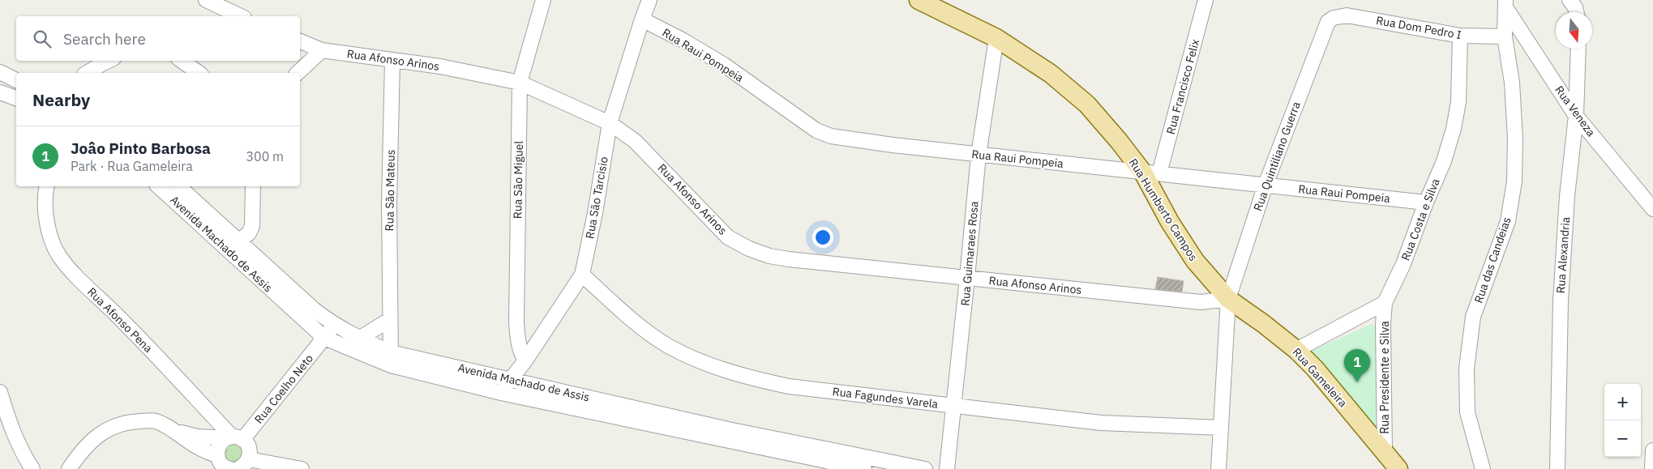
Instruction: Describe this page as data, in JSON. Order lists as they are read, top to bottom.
{
  "streets": {
    "main road": ["Rua Humberto Campos", "Rua Gameleira"],
    "street": [
      "Rua Dom Pedro I",
      "Rua Raui Pompeia",
      "Rua Afonso Arinos",
      "Rua Francisco Felix",
      "Rua Veneza",
      "Rua Quintiliano Guerra",
      "Rua São Miguel",
      "Rua São Mateus",
      "Rua São Tarcisio",
      "Rua Costa e Silva",
      "Avenida Machado de Assis",
      "Rua Guimaraes Rosa",
      "Rua Alexandria",
      "Rua das Candeias",
      "Rua Afonso Pena",
      "Rua Presidente e Silva",
      "Rua Coelho Neto",
      "Rua Fagundes Varela"
    ]
  },
  "crossings": [
    ["Rua Dom Pedro I", "Rua Quintiliano Guerra"],
    ["Rua Dom Pedro I", "Rua Costa e Silva"],
    ["Rua Dom Pedro I", "Rua das Candeias"],
    ["Rua Raui Pompeia", "Rua Francisco Felix"],
    ["Rua Raui Pompeia", "Rua Quintiliano Guerra"],
    ["Rua Raui Pompeia", "Rua São Tarcisio"],
    ["Rua Raui Pompeia", "Rua Humberto Campos"],
    ["Rua Raui Pompeia", "Rua Costa e Silva"],
    ["Rua Raui Pompeia", "Rua Guimaraes Rosa"],
    ["Rua Afonso Arinos", "Rua Quintiliano Guerra"],
    ["Rua Afonso Arinos", "Rua São Miguel"],
    ["Rua Afonso Arinos", "Rua São Mateus"],
    ["Rua Afonso Arinos", "Rua São Tarcisio"],
    ["Rua Afonso Arinos", "Rua Humberto Campos"],
    ["Rua Afonso Arinos", "Rua Guimaraes Rosa"],
    ["Rua Afonso Arinos", "Rua Gameleira"],
    ["Rua Francisco Felix", "Rua Humberto Campos"],
    ["Rua Veneza", "Rua Alexandria"],
    ["Rua Veneza", "Rua das Candeias"],
    ["Rua Quintiliano Guerra", "Rua Humberto Campos"],
    ["Rua Quintiliano Guerra", "Rua Gameleira"],
    ["Rua São Miguel", "Rua São Tarcisio"],
    ["Rua São Mateus", "Avenida Machado de Assis"],
    ["Rua São Tarcisio", "Avenida Machado de Assis"],
    ["Rua São Tarcisio", "Rua Fagundes Varela"],
    ["Rua Humberto Campos", "Rua Guimaraes Rosa"],
    ["Rua Humberto Campos", "Rua Gameleira"],
    ["Rua Costa e Silva", "Rua Presidente e Silva"],
    ["Avenida Machado de Assis", "Rua Coelho Neto"],
    ["Rua Guimaraes Rosa", "Rua Fagundes Varela"],
    ["Rua Afonso Pena", "Rua Coelho Neto"],
    ["Rua Gameleira", "Rua Presidente e Silva"]
  ],
  "north": "bottom",
  "page": {
    "search": "Search here",
    "heading": "Nearby",
    "list": [
      {
        "mark": "1",
        "name": "Joâo Pinto Barbosa",
        "note": "Park · Rua Gameleira",
        "value": "300 m"
      }
    ],
    "pins": "1",
    "map_buttons": ["+", "−"]
  }
}
